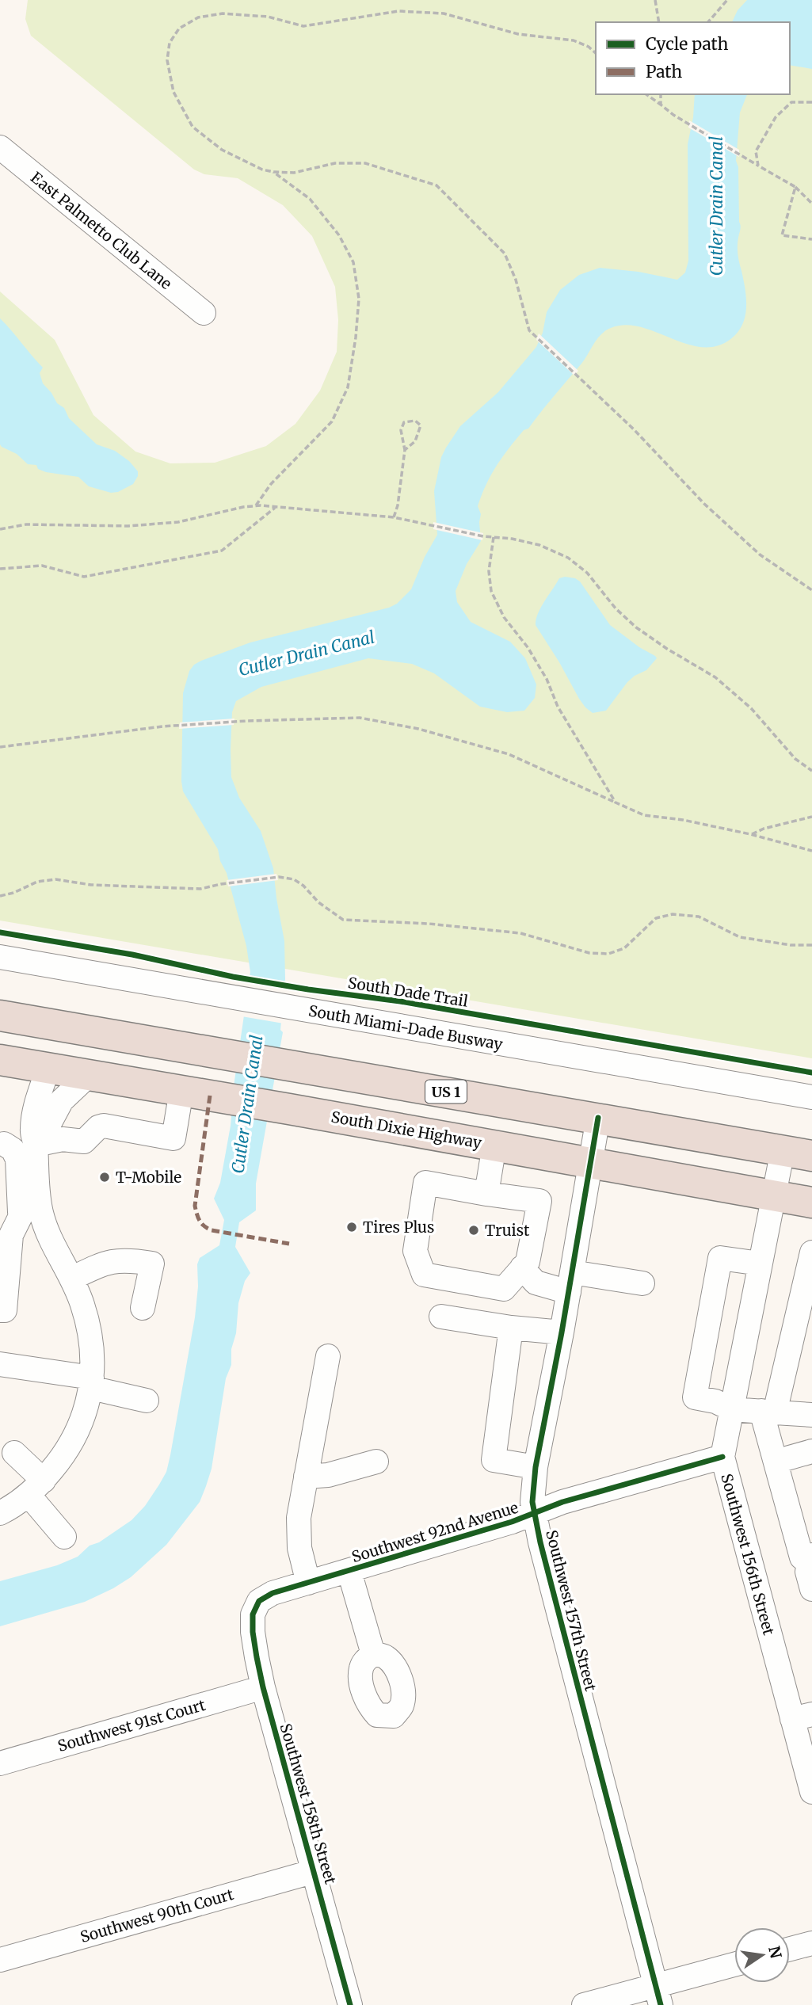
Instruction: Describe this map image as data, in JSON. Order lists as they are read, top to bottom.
{
  "streets": {
    "highway": ["US 1", "South Dixie Highway"],
    "street": [
      "East Palmetto Club Lane",
      "South Miami-Dade Busway",
      "Southwest 92nd Avenue",
      "Southwest 156th Street",
      "Southwest 157th Street",
      "Southwest 91st Court",
      "Southwest 158th Street",
      "Southwest 90th Court"
    ],
    "cycle path": ["South Dade Trail"]
  },
  "crossings": [
    ["US 1", "Southwest 156th Street"],
    ["US 1", "Southwest 157th Street"],
    ["South Dixie Highway", "Southwest 156th Street"],
    ["South Dixie Highway", "Southwest 157th Street"],
    ["Southwest 92nd Avenue", "Southwest 156th Street"],
    ["Southwest 92nd Avenue", "Southwest 157th Street"],
    ["Southwest 92nd Avenue", "Southwest 158th Street"],
    ["Southwest 91st Court", "Southwest 158th Street"],
    ["Southwest 158th Street", "Southwest 90th Court"]
  ],
  "water": ["Cutler Drain Canal"],
  "places": ["T-Mobile", "Tires Plus", "Truist"],
  "legend": ["Cycle path", "Path"],
  "north": "right"
}
